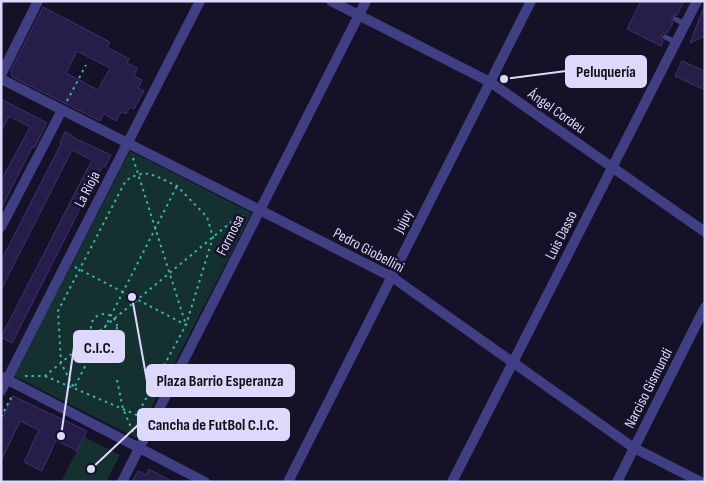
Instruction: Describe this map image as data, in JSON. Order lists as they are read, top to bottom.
{
  "streets": {
    "street": [
      "Ángel Cordeu",
      "La Rioja",
      "Jujuy",
      "Formosa",
      "Luis Dasso",
      "Pedro Giobellini",
      "Narciso Gismundi"
    ]
  },
  "crossings": [
    ["Ángel Cordeu", "Jujuy"],
    ["Ángel Cordeu", "Formosa"],
    ["Ángel Cordeu", "Luis Dasso"],
    ["La Rioja", "Pedro Giobellini"],
    ["Jujuy", "Pedro Giobellini"],
    ["Formosa", "Pedro Giobellini"],
    ["Luis Dasso", "Pedro Giobellini"],
    ["Pedro Giobellini", "Narciso Gismundi"]
  ],
  "places": [
    "Peluquería",
    "Plaza Barrio Esperanza",
    "C.I.C.",
    "Cancha de FutBol C.I.C."
  ]
}
